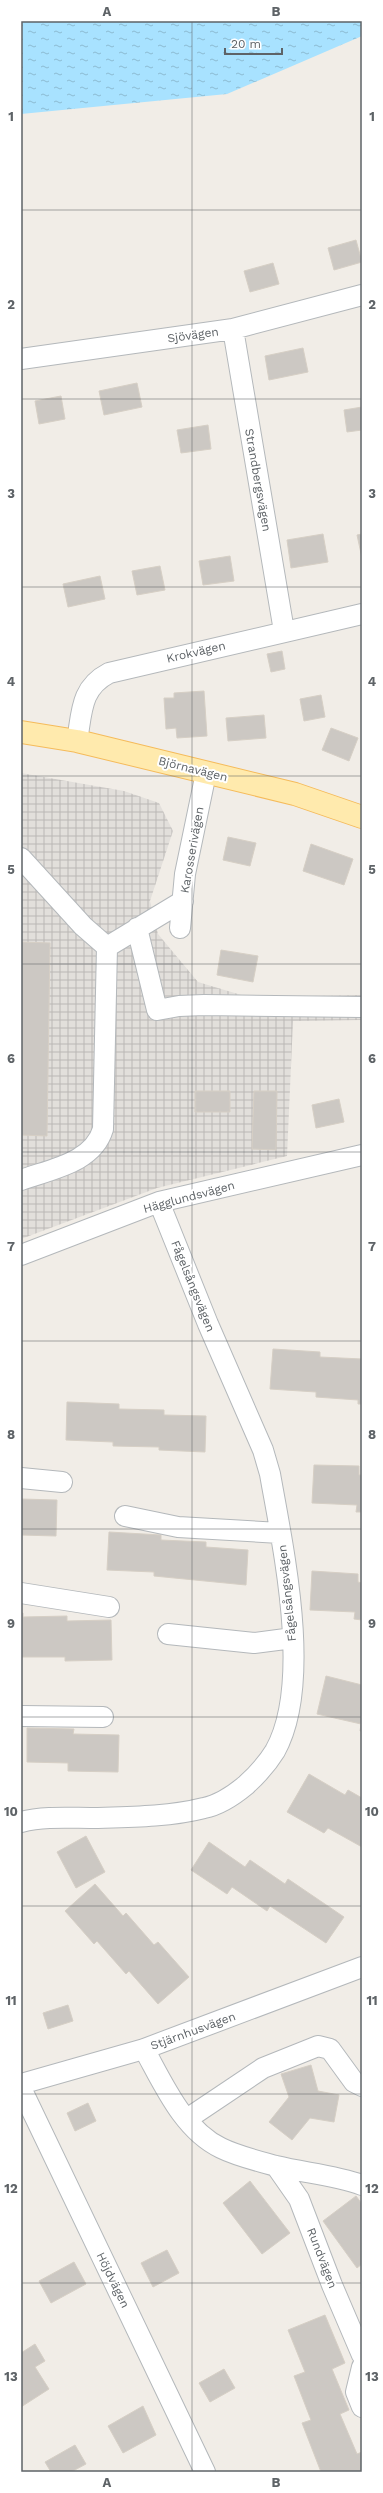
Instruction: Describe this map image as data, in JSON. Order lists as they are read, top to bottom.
{
  "streets": {
    "main road": ["Björnavägen"],
    "street": [
      "Sjövägen",
      "Strandbergsvägen",
      "Krokvägen",
      "Karosserivägen",
      "Hägglundsvägen",
      "Fågelsångsvägen",
      "Stjärnhusvägen",
      "Rundvägen",
      "Höjdvägen"
    ]
  },
  "crossings": [
    ["Sjövägen", "Strandbergsvägen"],
    ["Strandbergsvägen", "Krokvägen"],
    ["Krokvägen", "Björnavägen"],
    ["Björnavägen", "Karosserivägen"],
    ["Hägglundsvägen", "Fågelsångsvägen"]
  ],
  "scale_bar": "20 m",
  "grid": {
    "columns": ["A", "B"],
    "rows": [
      "1",
      "2",
      "3",
      "4",
      "5",
      "6",
      "7",
      "8",
      "9",
      "10",
      "11",
      "12",
      "13"
    ]
  }
}
